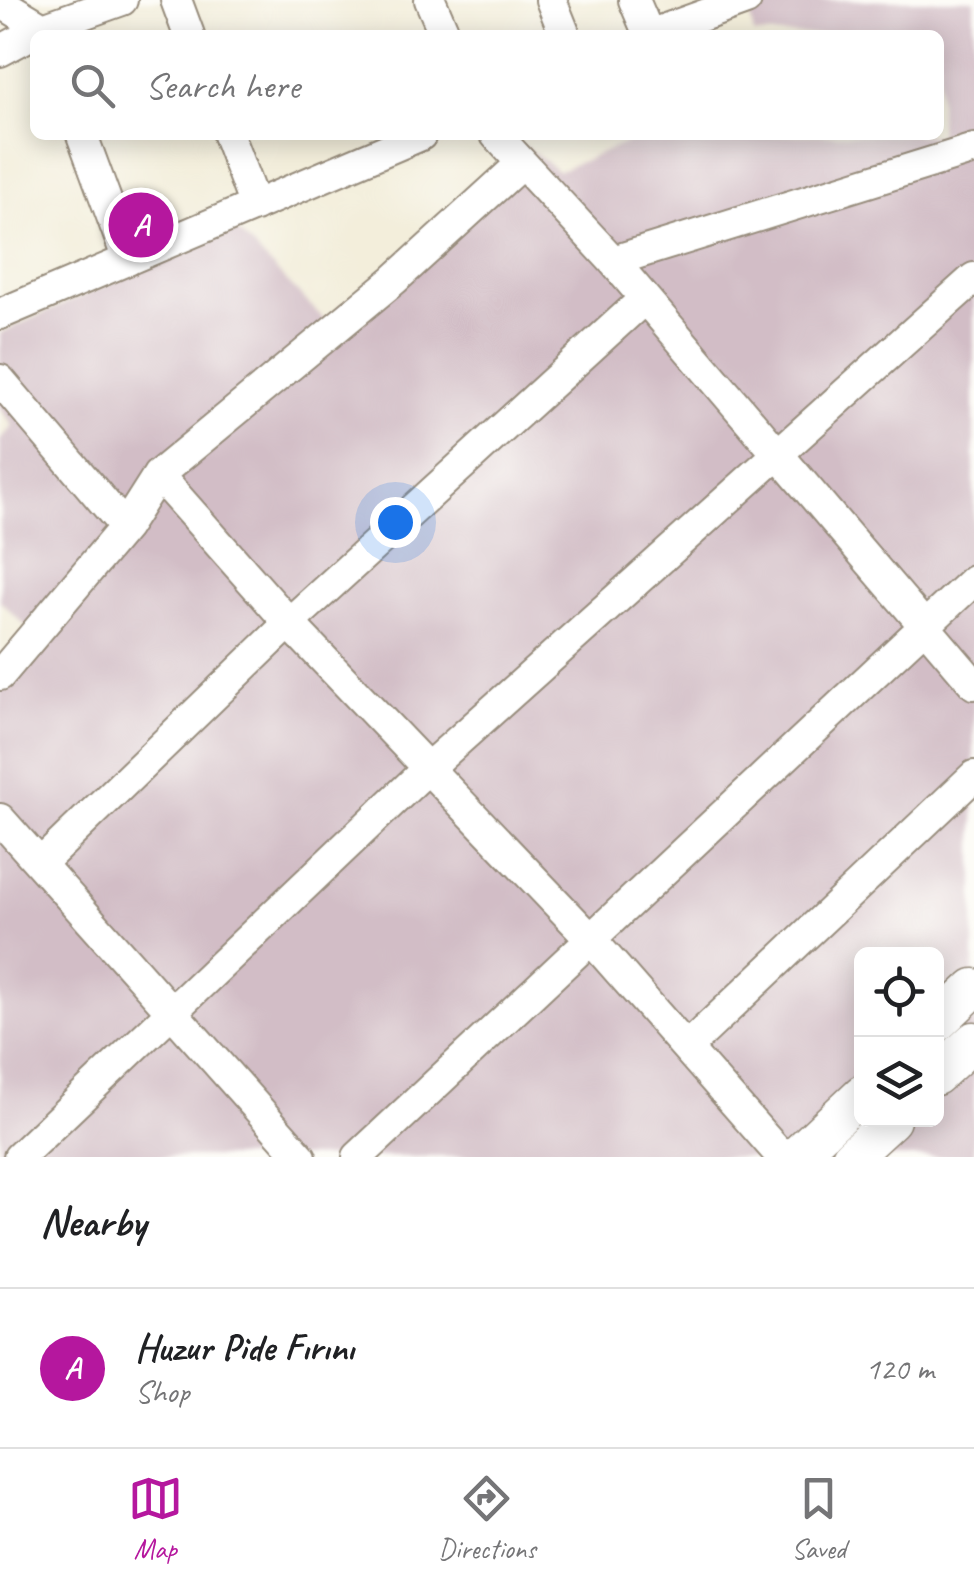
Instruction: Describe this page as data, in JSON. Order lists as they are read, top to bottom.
{
  "page": {
    "search": "Search here",
    "pins": "A",
    "heading": "Nearby",
    "list": [
      {
        "mark": "A",
        "name": "Huzur Pide Fırını",
        "note": "Shop",
        "value": "120 m"
      }
    ],
    "nav": ["Map", "Directions", "Saved"]
  }
}
